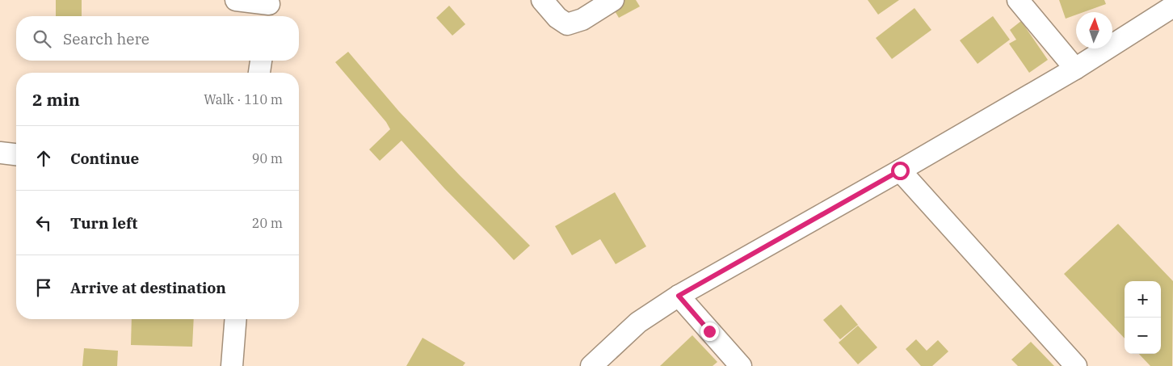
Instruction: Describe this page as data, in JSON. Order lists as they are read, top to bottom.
{
  "north": "top",
  "page": {
    "search": "Search here",
    "heading": ["2 min", "Walk · 110 m"],
    "list": [
      ["Continue", "90 m"],
      ["Turn left", "20 m"],
      "Arrive at destination"
    ],
    "map_buttons": ["+", "−"]
  }
}
